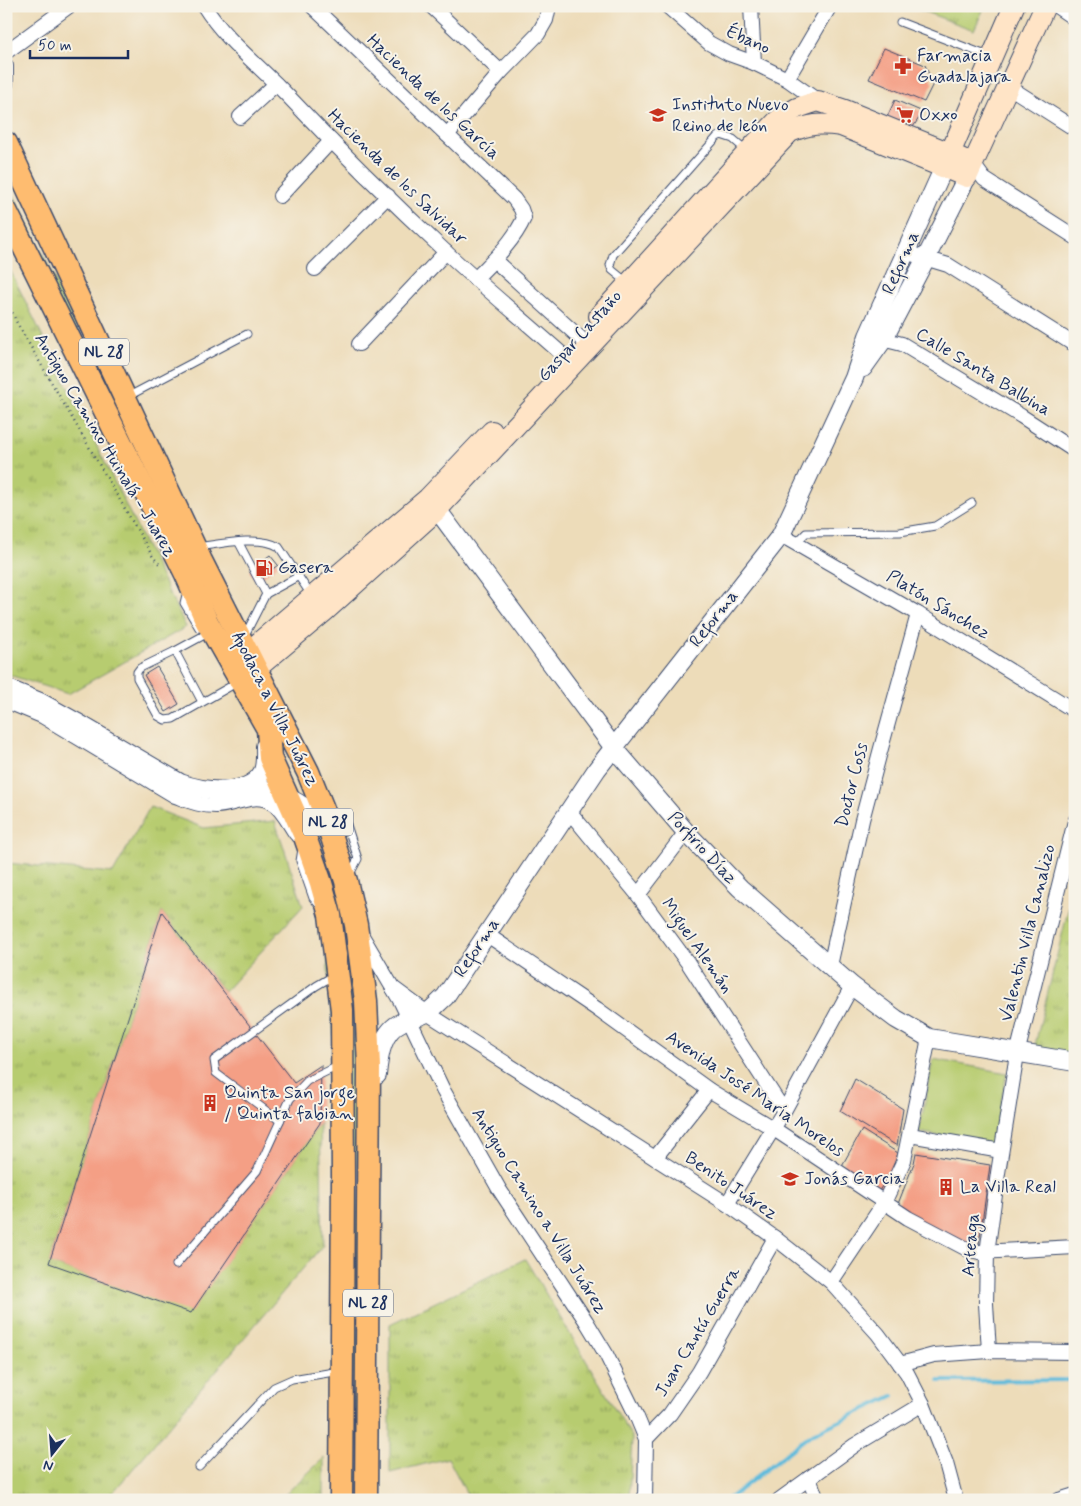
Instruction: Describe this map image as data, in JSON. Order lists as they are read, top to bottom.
{
  "streets": {
    "main road": ["Gaspar Castaño", "NL 28", "Apodaca a Villa Juárez"],
    "street": [
      "Ébano",
      "Hacienda de los García",
      "Hacienda de los Salvidar",
      "Reforma",
      "Calle Santa Balbina",
      "Platón Sánchez",
      "Doctor Coss",
      "Porfirio Díaz",
      "Valentin Villa Canalizo",
      "Miguel Alemán",
      "Avenida José María Morelos",
      "Benito Juárez",
      "Antiguo Camino a Villa Juárez",
      "Arteaga",
      "Juan Cantú Guerra"
    ],
    "path": ["Antiguo Camino Huinalá - Juarez"]
  },
  "crossings": [
    ["Ébano", "Gaspar Castaño"],
    ["Hacienda de los Salvidar", "Gaspar Castaño"],
    ["Reforma", "Gaspar Castaño"],
    ["Reforma", "Calle Santa Balbina"],
    ["Reforma", "Platón Sánchez"],
    ["Reforma", "Apodaca a Villa Juárez"],
    ["Reforma", "Porfirio Díaz"],
    ["Reforma", "Miguel Alemán"],
    ["Reforma", "Avenida José María Morelos"],
    ["Reforma", "Benito Juárez"],
    ["Reforma", "Antiguo Camino a Villa Juárez"],
    ["Gaspar Castaño", "Apodaca a Villa Juárez"],
    ["Gaspar Castaño", "Porfirio Díaz"],
    ["Platón Sánchez", "Doctor Coss"],
    ["Apodaca a Villa Juárez", "Antiguo Camino a Villa Juárez"],
    ["Doctor Coss", "Porfirio Díaz"],
    ["Porfirio Díaz", "Valentin Villa Canalizo"],
    ["Porfirio Díaz", "Arteaga"],
    ["Valentin Villa Canalizo", "Arteaga"],
    ["Avenida José María Morelos", "Arteaga"],
    ["Benito Juárez", "Antiguo Camino a Villa Juárez"],
    ["Benito Juárez", "Juan Cantú Guerra"],
    ["Antiguo Camino a Villa Juárez", "Juan Cantú Guerra"]
  ],
  "places": {
    "pharmacy": ["Farmacia Guadalajara"],
    "school or university": ["Instituto Nuevo Reino de león", "Jonás Garcia"],
    "supermarket": ["Oxxo"],
    "fuel station": ["Gasera"],
    "building": ["Quinta San jorge / Quinta fabian", "La Villa Real"]
  },
  "scale_bar": "50 m",
  "north": "bottom"
}
